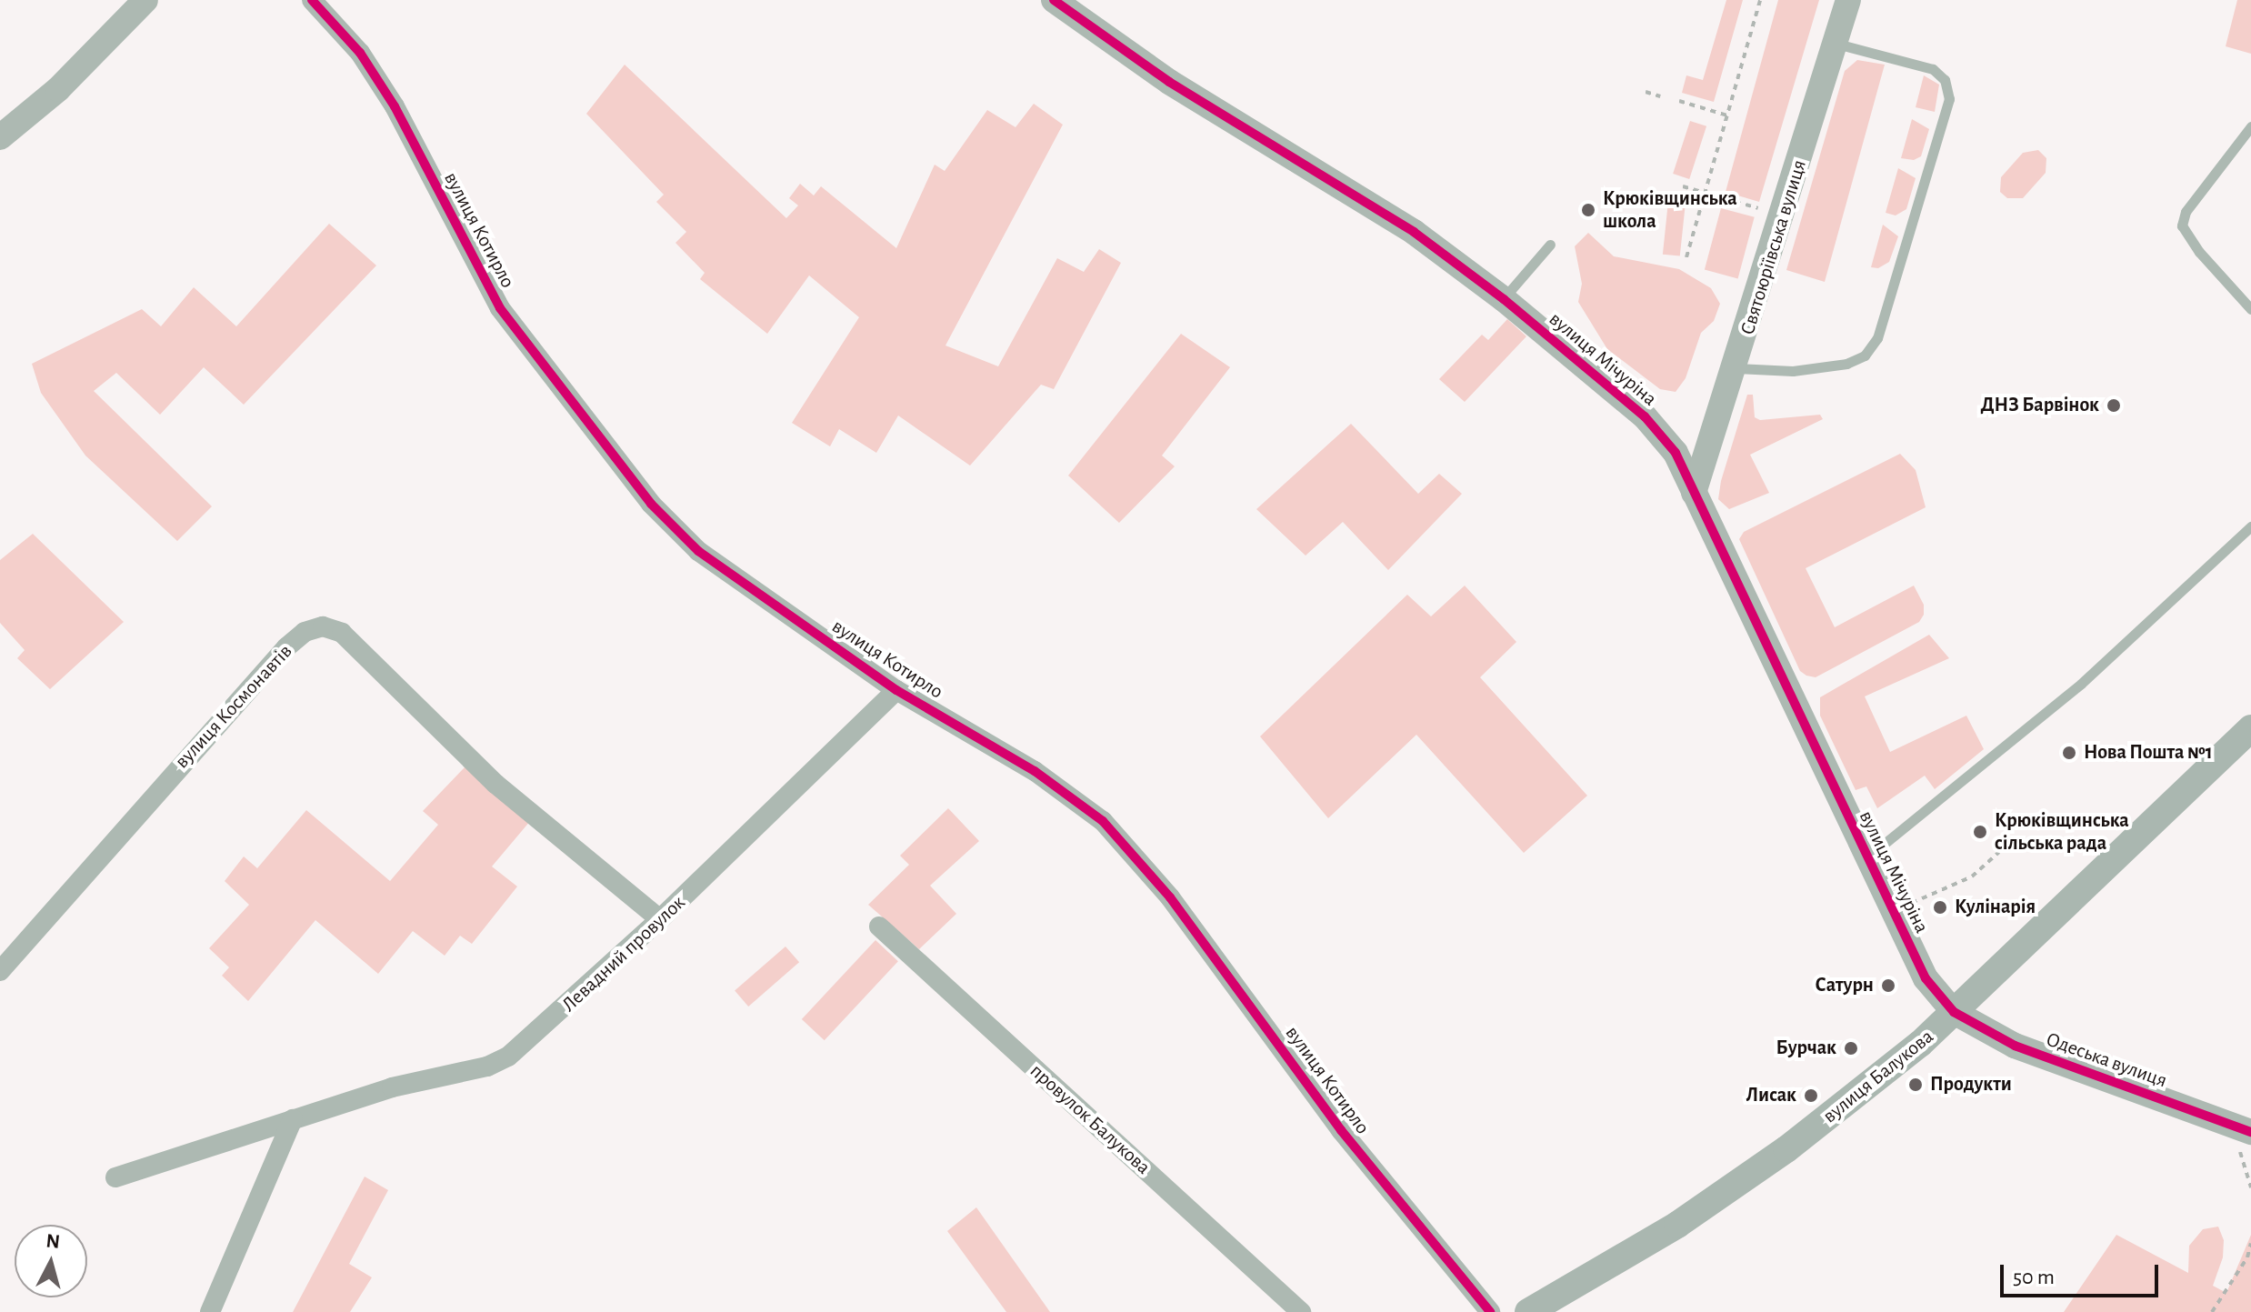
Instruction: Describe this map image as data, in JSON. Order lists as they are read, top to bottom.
{
  "streets": {
    "main road": ["вулиця Балукова"],
    "street": [
      "вулиця Котирло",
      "Святоюріївська вулиця",
      "вулиця Мічуріна",
      "вулиця Космонавтів",
      "Левадний провулок",
      "Одеська вулиця",
      "провулок Балукова"
    ]
  },
  "crossings": [
    ["вулиця Котирло", "Левадний провулок"],
    ["Святоюріївська вулиця", "вулиця Мічуріна"],
    ["вулиця Мічуріна", "Одеська вулиця"],
    ["вулиця Мічуріна", "вулиця Балукова"],
    ["вулиця Космонавтів", "Левадний провулок"],
    ["Одеська вулиця", "вулиця Балукова"]
  ],
  "places": [
    "Крюківщинська школа",
    "ДНЗ Барвінок",
    "Нова Пошта №1",
    "Крюківщинська сільська рада",
    "Кулінарія",
    "Сатурн",
    "Бурчак",
    "Продукти",
    "Лисак"
  ],
  "scale_bar": "50 m",
  "north": "top"
}
